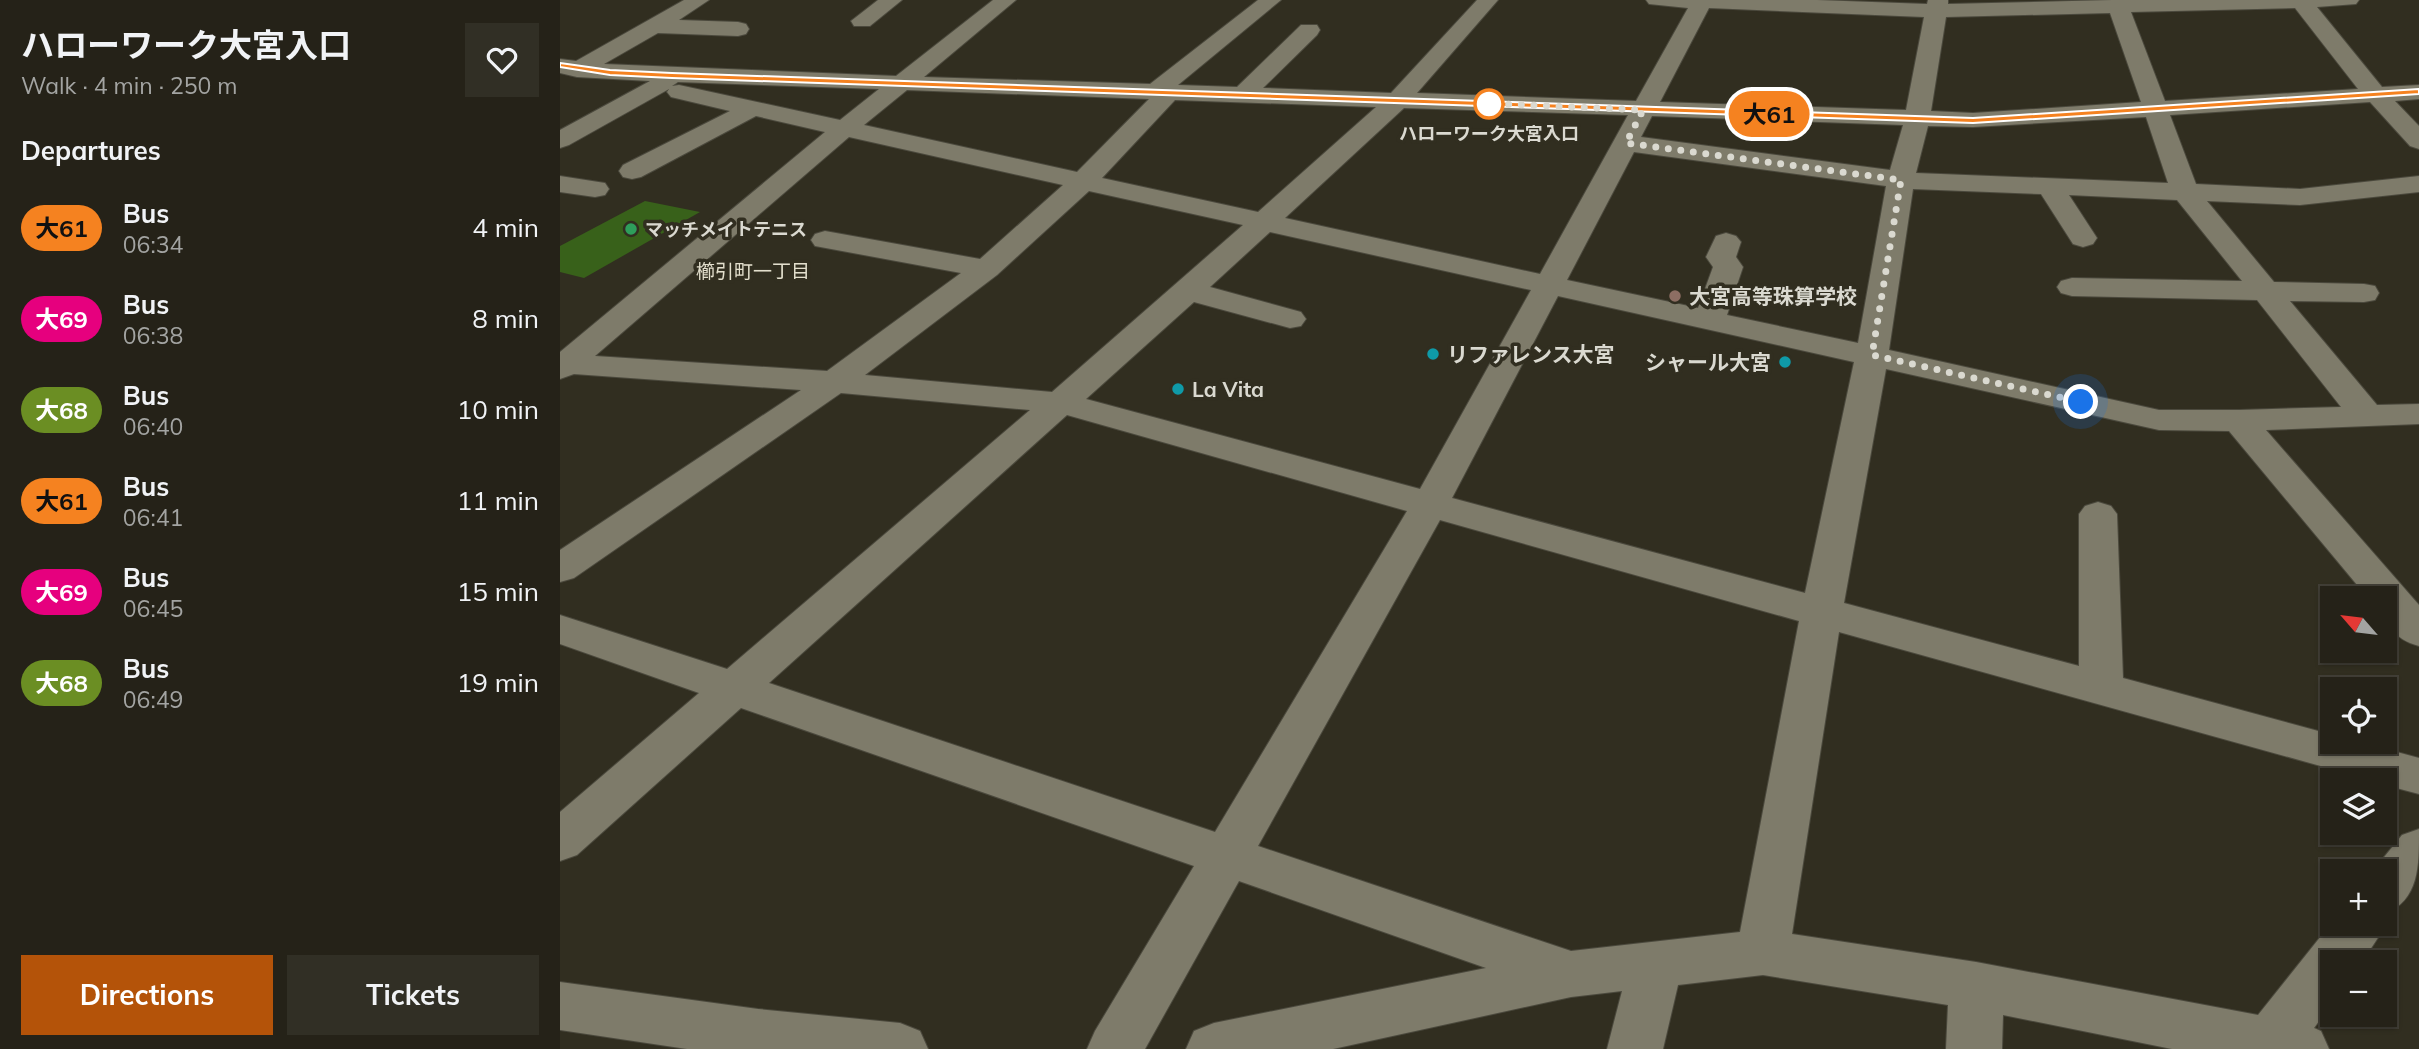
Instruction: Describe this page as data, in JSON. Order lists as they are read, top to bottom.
{
  "districts": ["櫛引町一丁目"],
  "places": [
    "ハローワーク大宮入口",
    "マッチメイトテニス",
    "大宮高等珠算学校",
    "リファレンス大宮",
    "シャール大宮",
    "La Vita"
  ],
  "lines": ["bus line 大61"],
  "north": "top left",
  "page": {
    "heading": [
      ["ハローワーク大宮入口", "Walk · 4 min · 250 m"],
      "Departures"
    ],
    "on_map": "大61",
    "list": [
      {
        "mark": "大61",
        "name": "Bus",
        "note": "06:34",
        "value": "4 min"
      },
      {
        "mark": "大69",
        "name": "Bus",
        "note": "06:38",
        "value": "8 min"
      },
      {
        "mark": "大68",
        "name": "Bus",
        "note": "06:40",
        "value": "10 min"
      },
      {
        "mark": "大61",
        "name": "Bus",
        "note": "06:41",
        "value": "11 min"
      },
      {
        "mark": "大69",
        "name": "Bus",
        "note": "06:45",
        "value": "15 min"
      },
      {
        "mark": "大68",
        "name": "Bus",
        "note": "06:49",
        "value": "19 min"
      }
    ],
    "map_buttons": ["+", "−"],
    "buttons": ["Directions", "Tickets"]
  }
}
